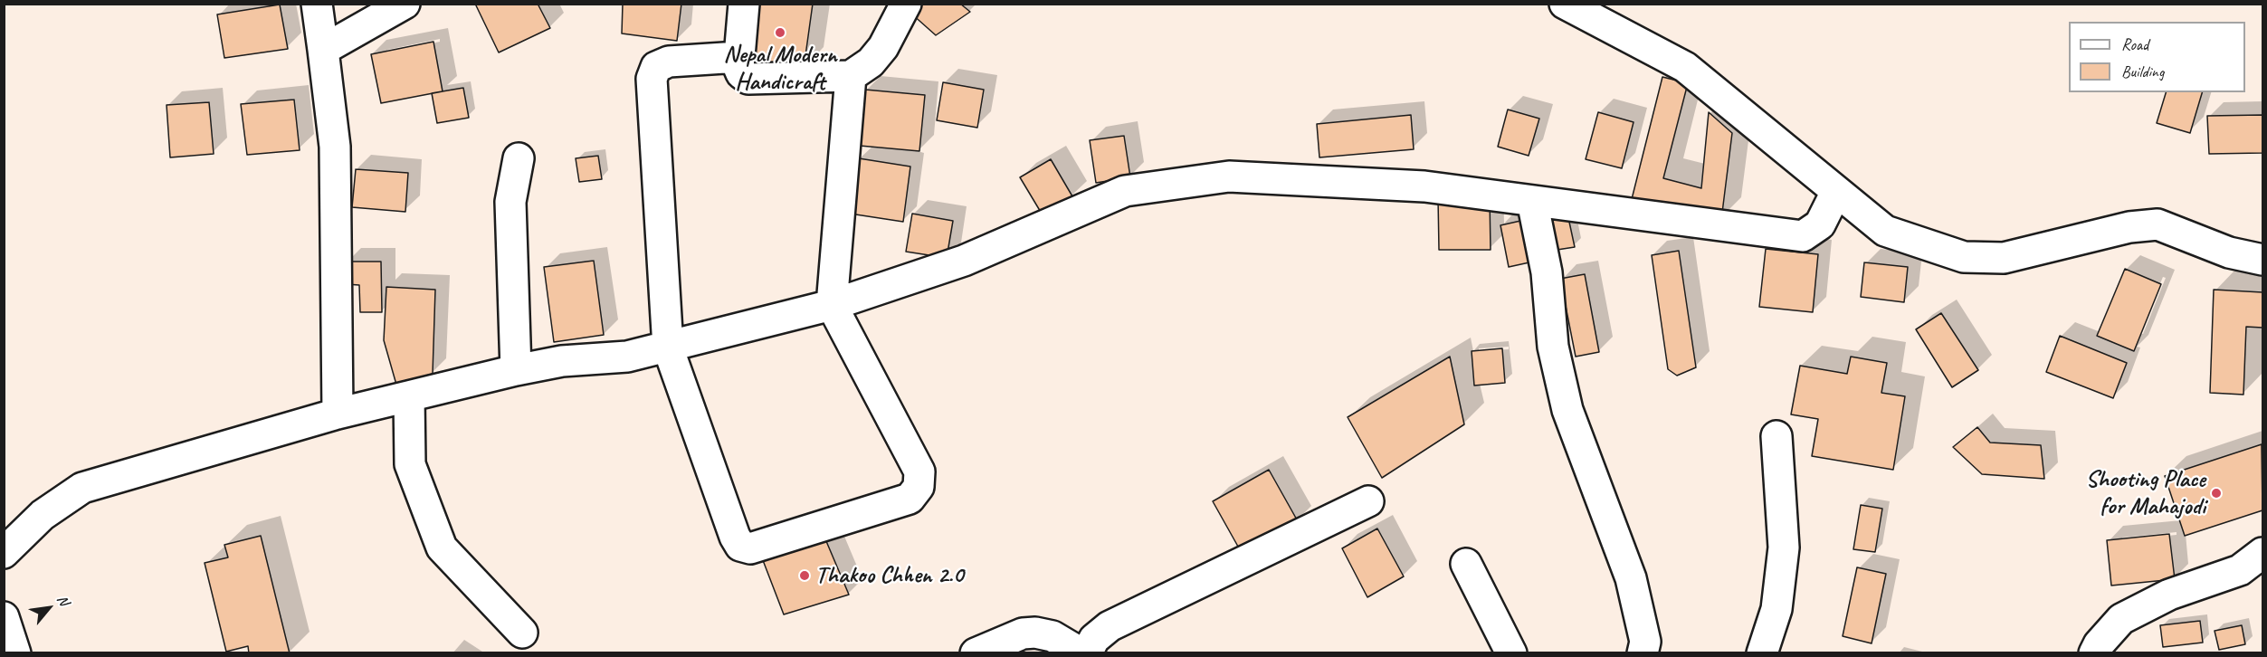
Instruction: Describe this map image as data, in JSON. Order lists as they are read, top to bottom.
{
  "places": ["Nepal Modern Handicraft", "Shooting Place for Mahajodi", "Thakoo Chhen 2.0"],
  "legend": ["Road", "Building"],
  "north": "top right"
}
